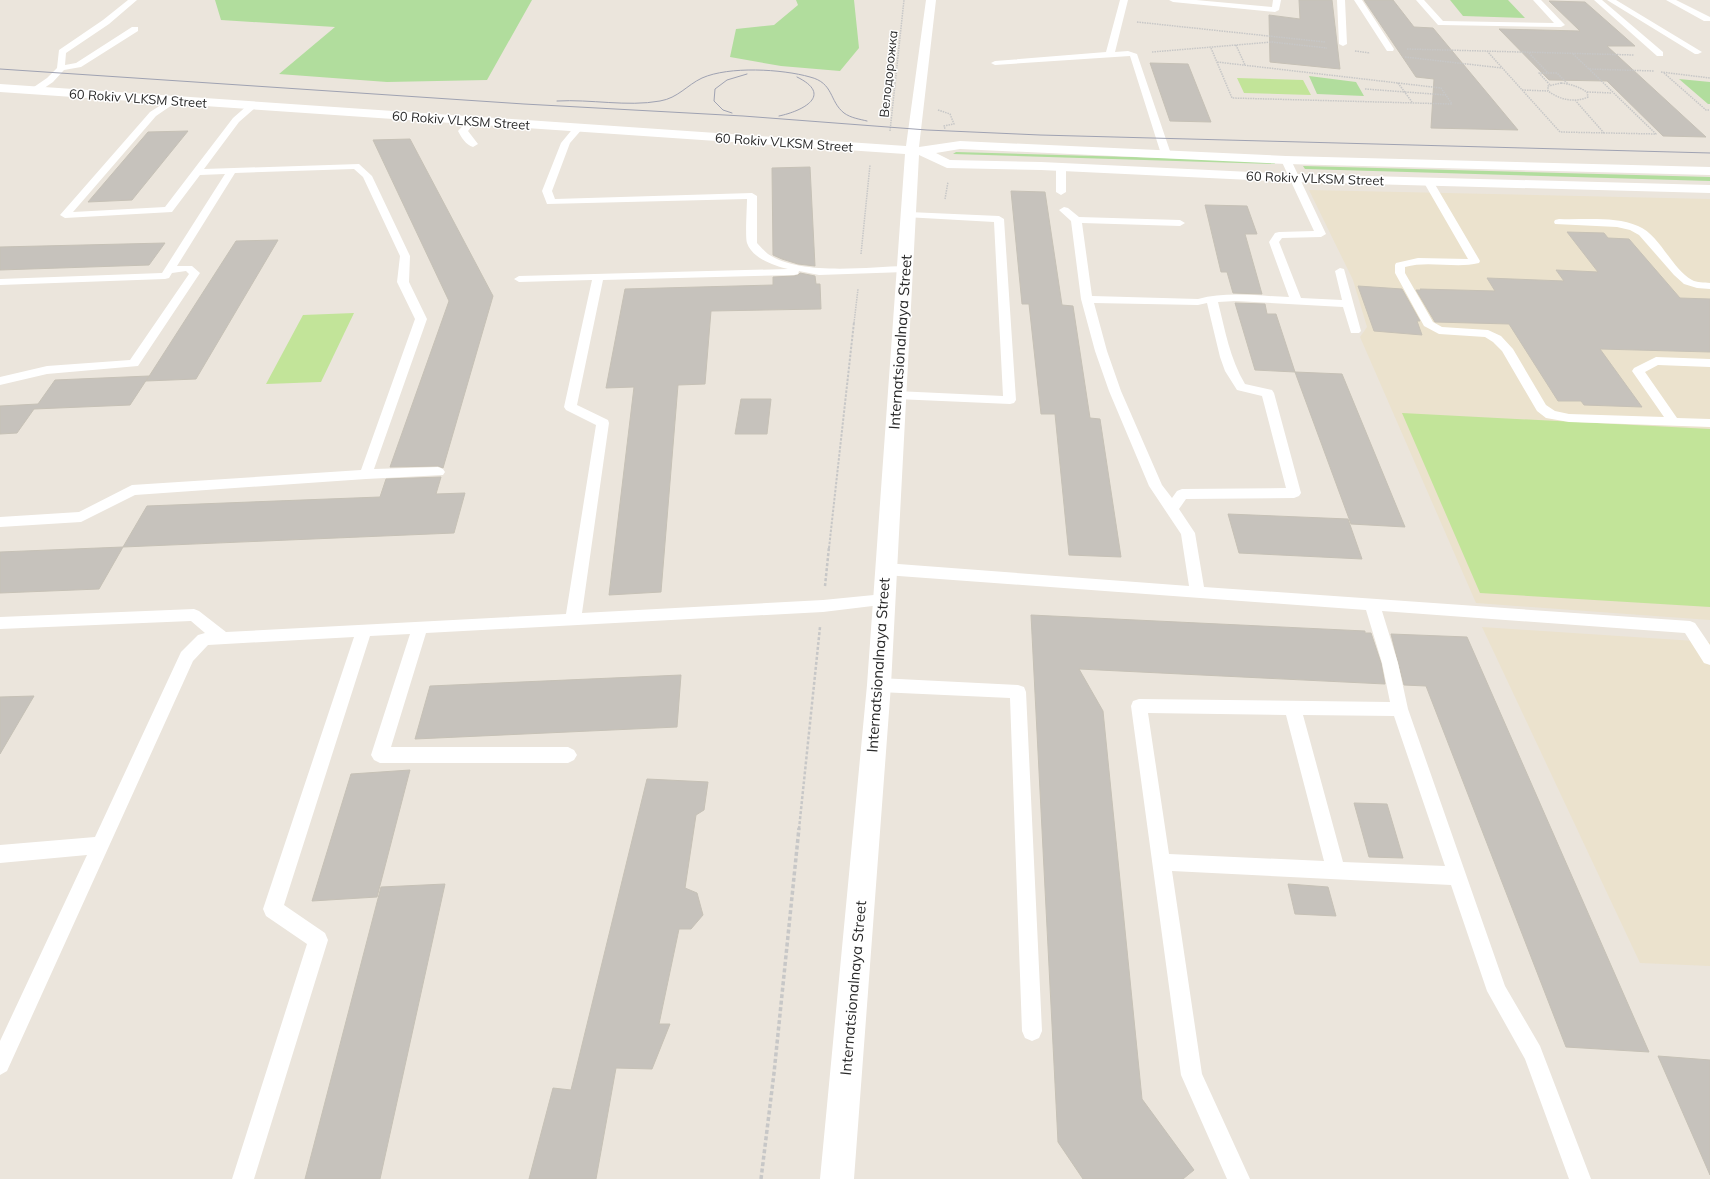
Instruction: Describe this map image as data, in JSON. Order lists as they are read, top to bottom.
{
  "streets": {
    "street": ["60 Rokiv VLKSM Street", "Internatsionalnaya Street"],
    "path": ["Велодорожка"]
  },
  "crossings": [
    ["Велодорожка", "60 Rokiv VLKSM Street"],
    ["60 Rokiv VLKSM Street", "Internatsionalnaya Street"]
  ]
}
